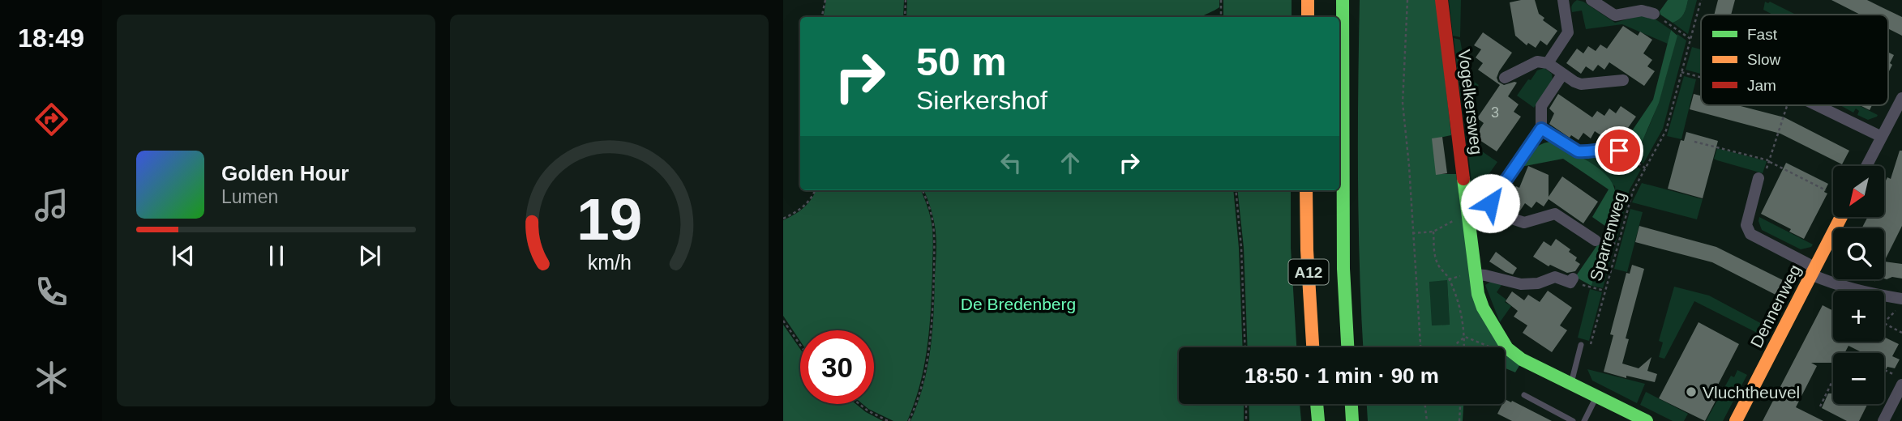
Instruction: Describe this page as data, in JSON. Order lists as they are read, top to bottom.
{
  "streets": {
    "main road": ["Vogelkersweg", "A12", "Dennenweg"],
    "path": ["Sparrenweg"]
  },
  "parks": ["De Bredenberg"],
  "places": ["Vluchtheuvel"],
  "house_numbers": ["3"],
  "legend": ["Fast", "Slow", "Jam"],
  "north": "bottom left",
  "page": {
    "tabs": "18:49",
    "turn": ["50 m", "Sierkershof"],
    "song": ["Golden Hour", "Lumen"],
    "map_buttons": ["+", "−"],
    "limit": "30",
    "trip": "18:50 · 1 min · 90 m",
    "gauge": ["19", "km/h"]
  }
}
